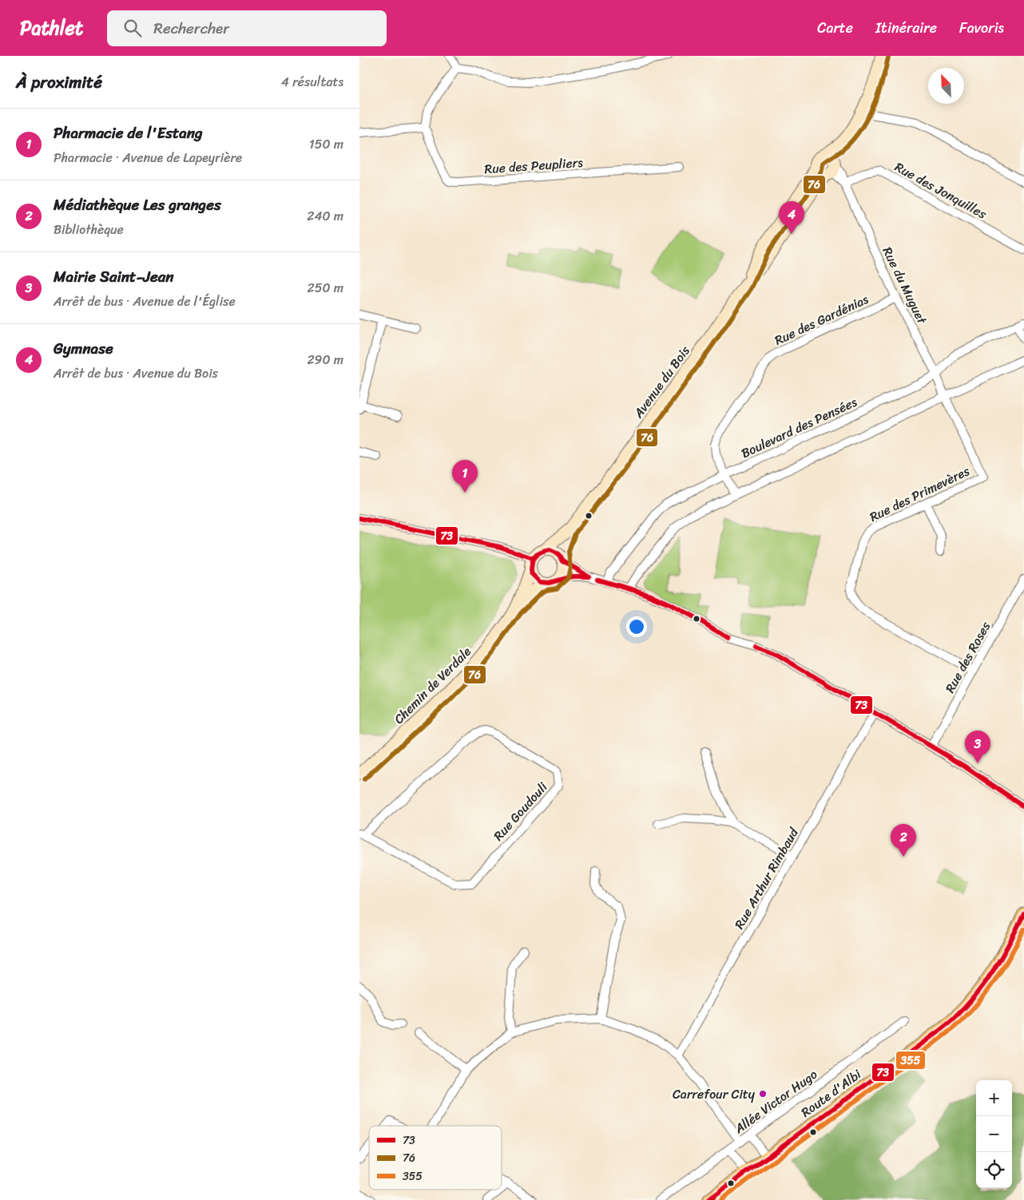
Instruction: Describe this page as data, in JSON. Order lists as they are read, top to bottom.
{
  "streets": {
    "main road": ["Route d'Albi"],
    "street": [
      "Rue des Peupliers",
      "Rue des Jonquilles",
      "Rue du Muguet",
      "Rue des Gardénias",
      "Avenue du Bois",
      "Boulevard des Pensées",
      "Rue des Primevères",
      "Rue des Roses",
      "Chemin de Verdale",
      "Rue Goudouli",
      "Rue Arthur Rimbaud",
      "Allée Victor Hugo"
    ]
  },
  "crossings": [
    ["Rue des Jonquilles", "Rue du Muguet"],
    ["Rue du Muguet", "Rue des Gardénias"],
    ["Rue du Muguet", "Avenue du Bois"],
    ["Rue du Muguet", "Boulevard des Pensées"],
    ["Rue du Muguet", "Rue des Primevères"],
    ["Rue des Gardénias", "Boulevard des Pensées"],
    ["Avenue du Bois", "Chemin de Verdale"],
    ["Rue des Primevères", "Rue des Roses"]
  ],
  "places": ["Carrefour City"],
  "lines": ["transit line 76", "transit line 73", "transit line 355"],
  "legend": ["73", "76", "355"],
  "north": "top left",
  "page": {
    "header": "Pathlet",
    "search": "Rechercher",
    "nav": ["Carte", "Itinéraire", "Favoris"],
    "heading": ["À proximité", "4 résultats"],
    "list": [
      {
        "mark": "1",
        "name": "Pharmacie de l'Estang",
        "note": "Pharmacie · Avenue de Lapeyrière",
        "value": "150 m"
      },
      {
        "mark": "2",
        "name": "Médiathèque Les granges",
        "note": "Bibliothèque",
        "value": "240 m"
      },
      {
        "mark": "3",
        "name": "Mairie Saint-Jean",
        "note": "Arrêt de bus · Avenue de l'Église",
        "value": "250 m"
      },
      {
        "mark": "4",
        "name": "Gymnase",
        "note": "Arrêt de bus · Avenue du Bois",
        "value": "290 m"
      }
    ],
    "pins": [
      "4",
      "1",
      "3",
      "2"
    ],
    "map_buttons": ["+", "−"]
  }
}
